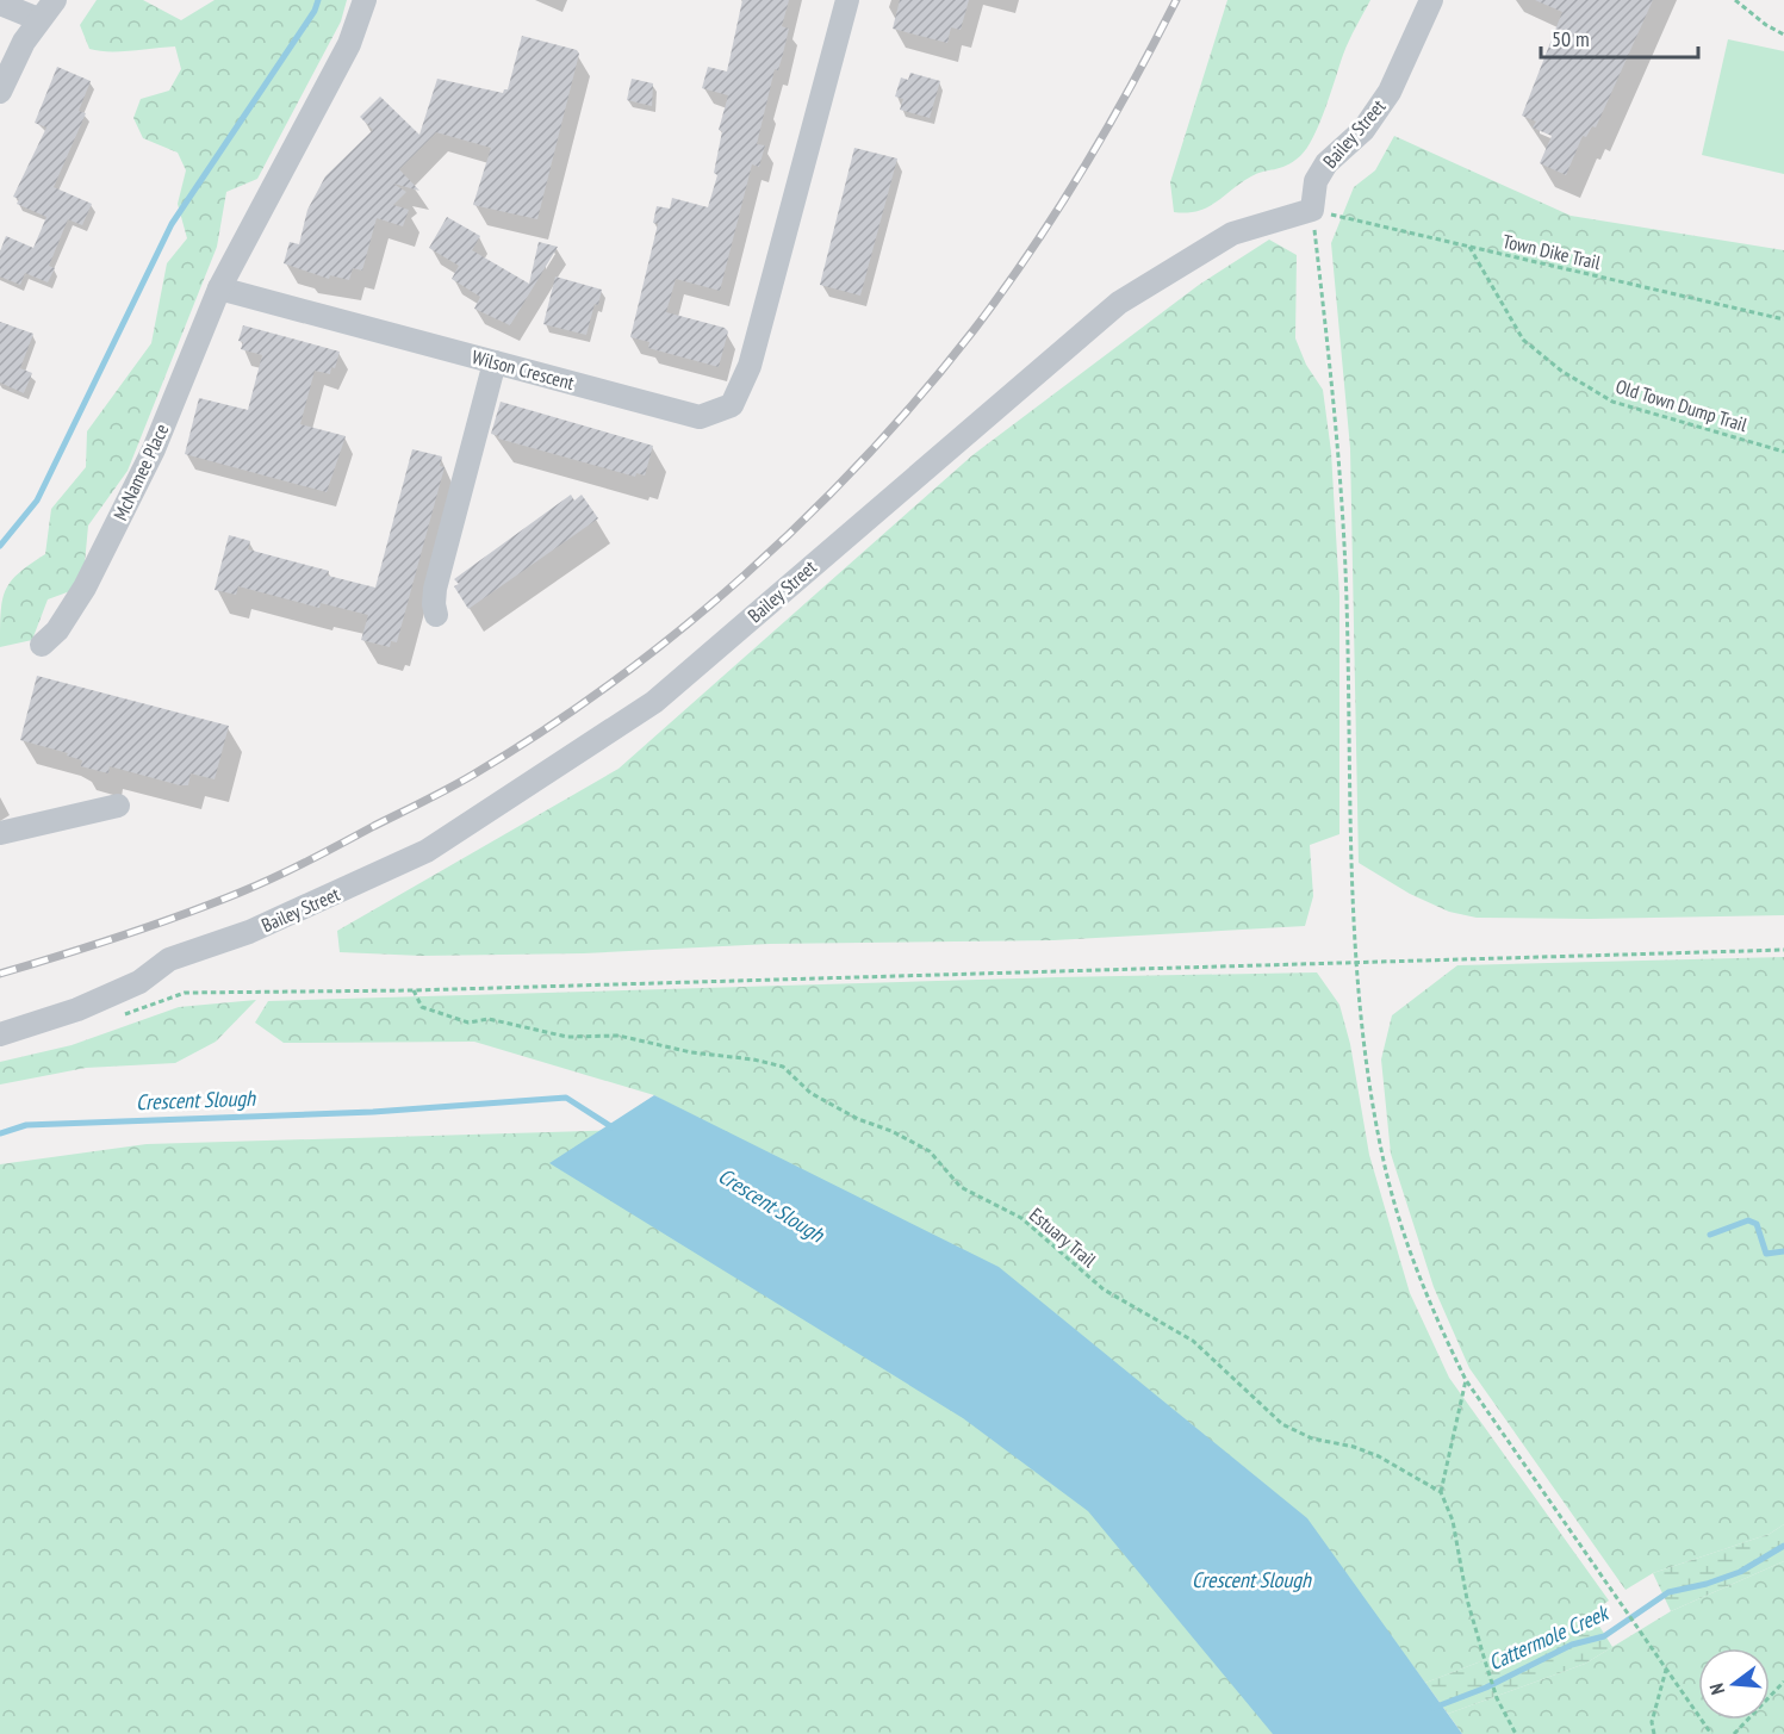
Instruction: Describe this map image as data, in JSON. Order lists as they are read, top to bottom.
{
  "streets": {
    "street": ["Bailey Street", "Wilson Crescent", "McNamee Place"],
    "path": ["Town Dike Trail", "Old Town Dump Trail", "Estuary Trail"]
  },
  "crossings": [
    ["Bailey Street", "Town Dike Trail"],
    ["Town Dike Trail", "Old Town Dump Trail"],
    ["Wilson Crescent", "McNamee Place"]
  ],
  "water": ["Crescent Slough", "Cattermole Creek"],
  "scale_bar": "50 m",
  "north": "left"
}
